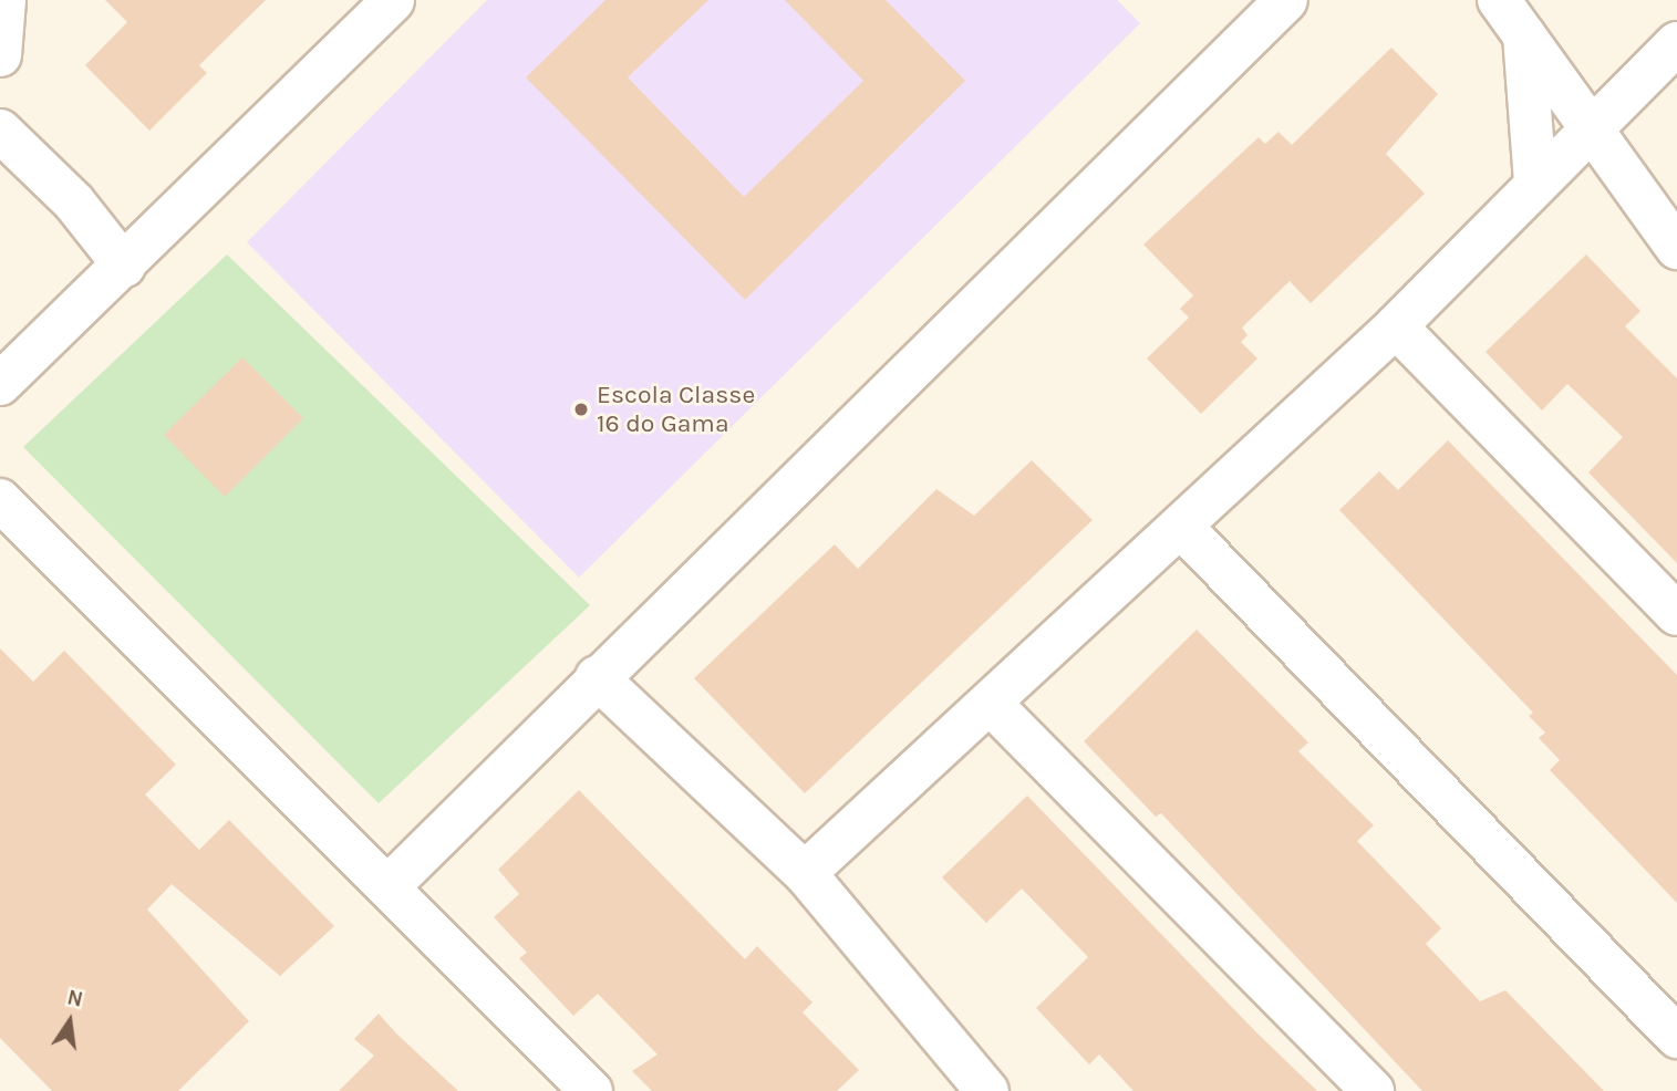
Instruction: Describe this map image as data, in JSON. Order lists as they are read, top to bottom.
{
  "places": ["Escola Classe 16 do Gama"],
  "north": "top"
}
